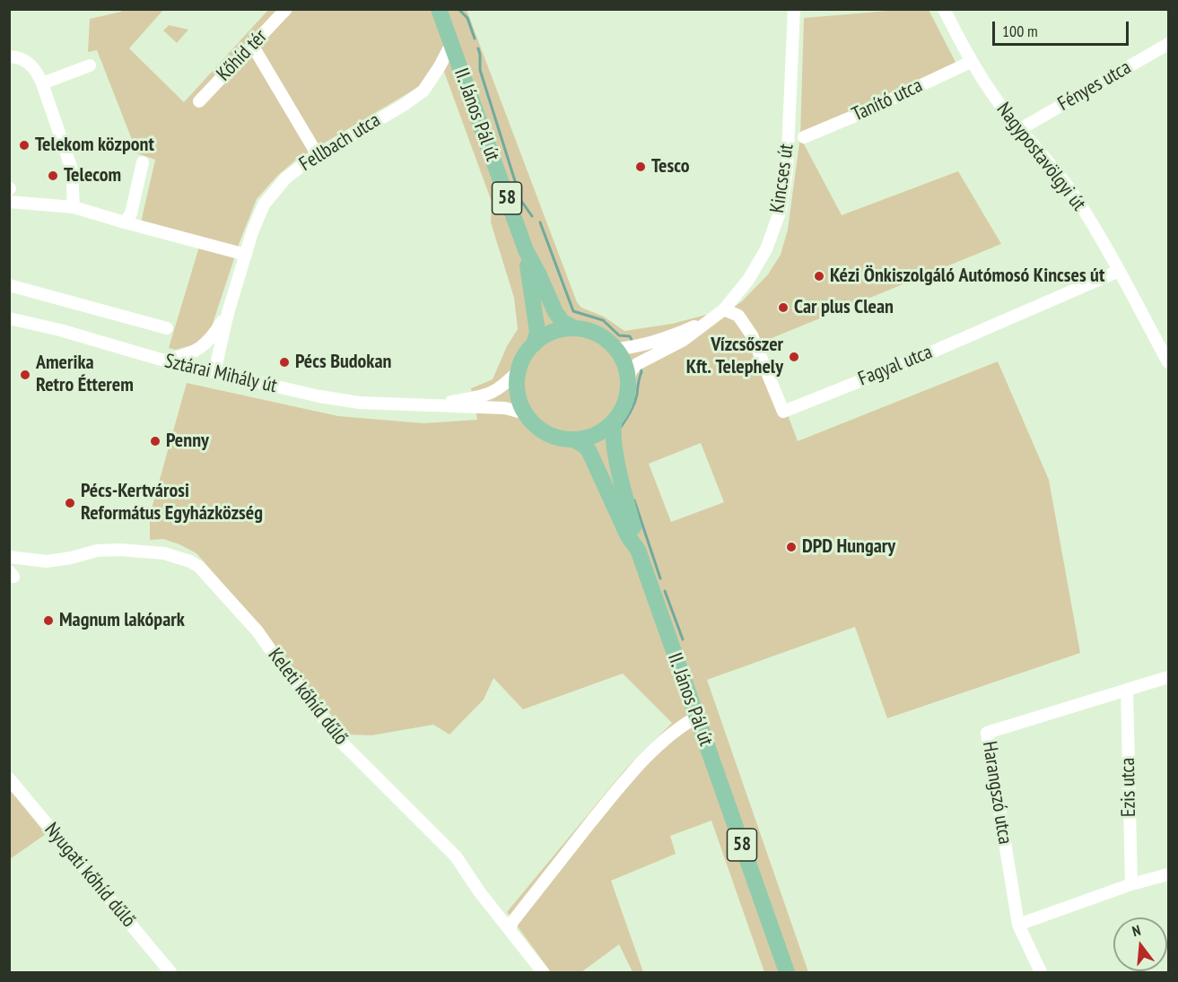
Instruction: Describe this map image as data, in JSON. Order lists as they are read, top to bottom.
{
  "streets": {
    "main road": ["II. János Pál út", "58"],
    "street": [
      "Kőhíd tér",
      "Fényes utca",
      "Tanító utca",
      "Fellbach utca",
      "Nagypostavölgyi út",
      "Kincses út",
      "Fagyal utca",
      "Sztárai Mihály út",
      "Keleti kőhíd dűlő",
      "Ezis utca",
      "Harangszó utca",
      "Nyugati kőhíd dűlő"
    ]
  },
  "crossings": [
    ["Fényes utca", "Nagypostavölgyi út"],
    ["Tanító utca", "Nagypostavölgyi út"],
    ["II. János Pál út", "Fellbach utca"],
    ["II. János Pál út", "58"],
    ["II. János Pál út", "Sztárai Mihály út"],
    ["Fellbach utca", "Sztárai Mihály út"],
    ["Nagypostavölgyi út", "Fagyal utca"],
    ["Kincses út", "Fagyal utca"],
    ["58", "Sztárai Mihály út"],
    ["Ezis utca", "Harangszó utca"]
  ],
  "places": [
    "Telekom központ",
    "Tesco",
    "Telecom",
    "Kézi Önkiszolgáló Autómosó Kincses út",
    "Car plus Clean",
    "Vízcsőszer Kft. Telephely",
    "Pécs Budokan",
    "Amerika Retro Étterem",
    "Penny",
    "Pécs-Kertvárosi Református Egyházközség",
    "DPD Hungary",
    "Magnum lakópark"
  ],
  "scale_bar": "100 m",
  "north": "top"
}
